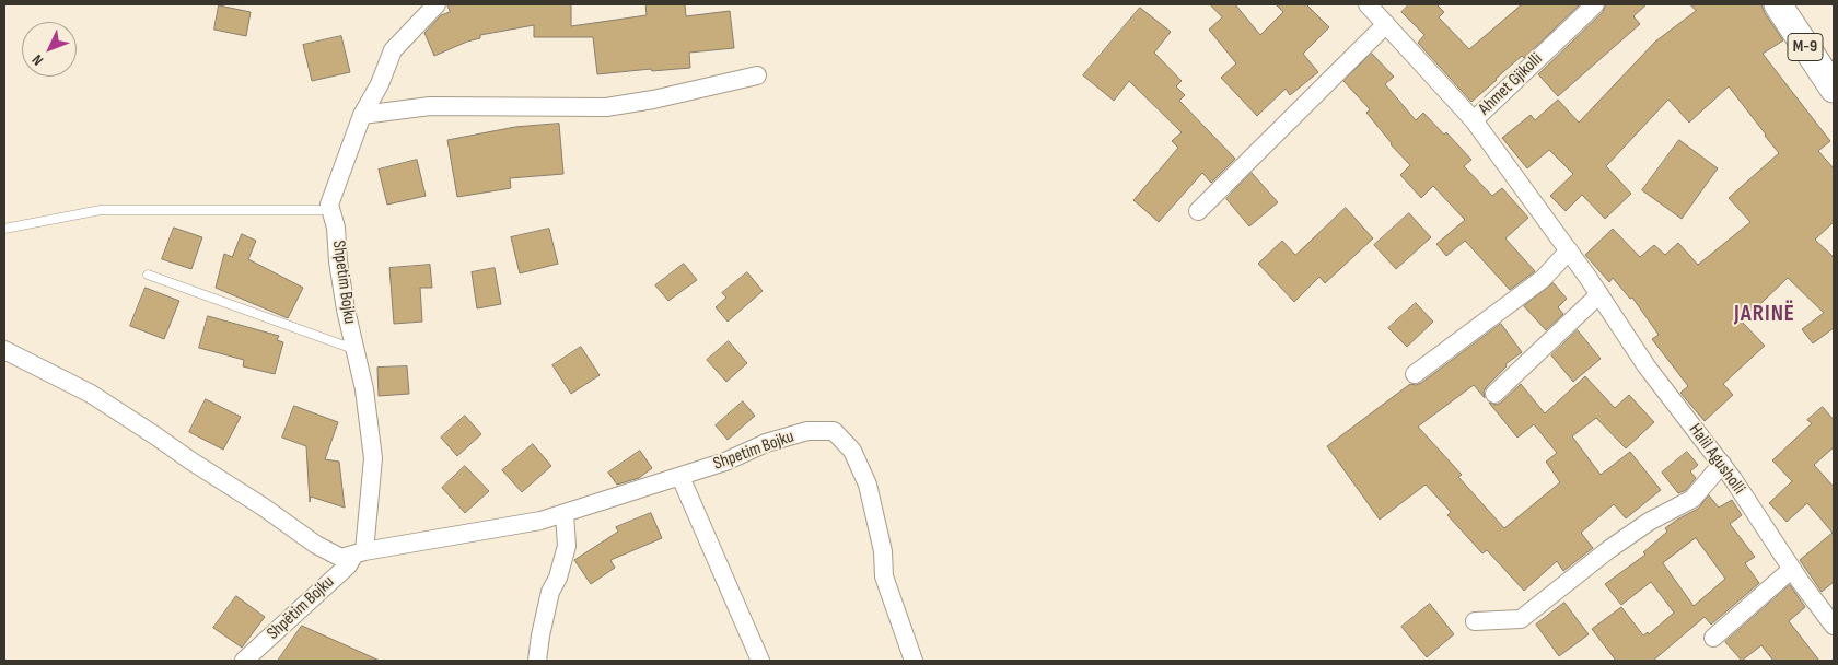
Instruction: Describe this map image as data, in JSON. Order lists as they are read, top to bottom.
{
  "streets": {
    "main road": ["M-9"],
    "street": [
      "Ahmet Gjikolli",
      "Shpetim Bojku",
      "Halil Agusholli",
      "Shpëtim Bojku"
    ]
  },
  "crossings": [
    ["Ahmet Gjikolli", "Halil Agusholli"],
    ["Shpetim Bojku", "Shpëtim Bojku"]
  ],
  "districts": ["JARINË"],
  "north": "bottom left"
}
